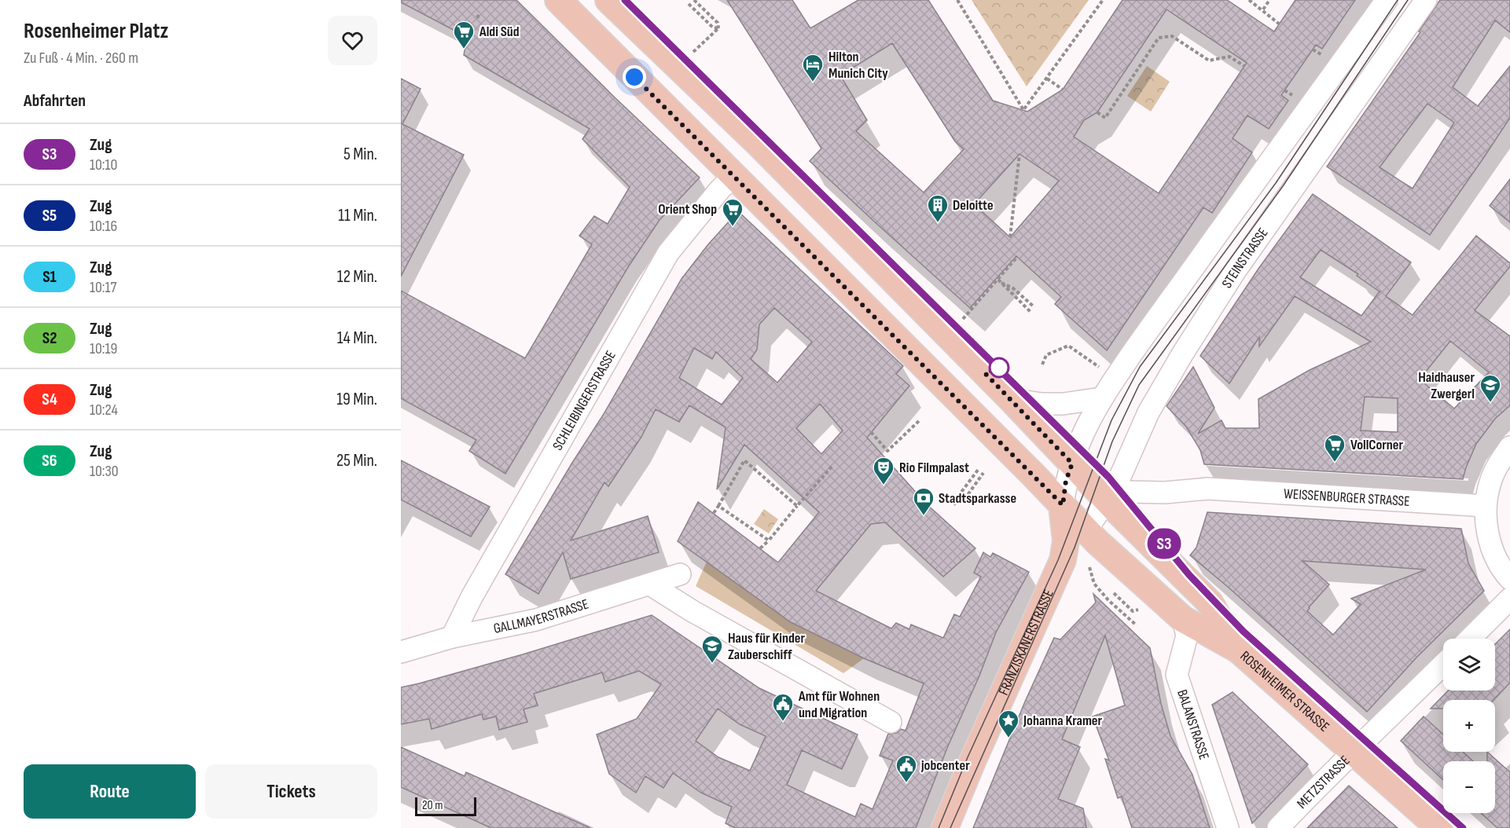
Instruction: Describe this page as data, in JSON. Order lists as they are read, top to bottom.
{
  "streets": {
    "main road": ["FRANZISKANERSTRASSE", "ROSENHEIMER STRASSE"],
    "street": [
      "STEINSTRASSE",
      "SCHLEIBINGERSTRASSE",
      "WEISSENBURGER STRASSE",
      "GALLMAYERSTRASSE",
      "BALANSTRASSE",
      "METZSTRASSE"
    ]
  },
  "crossings": [
    ["STEINSTRASSE", "WEISSENBURGER STRASSE"],
    ["STEINSTRASSE", "FRANZISKANERSTRASSE"],
    ["STEINSTRASSE", "ROSENHEIMER STRASSE"],
    ["SCHLEIBINGERSTRASSE", "GALLMAYERSTRASSE"],
    ["WEISSENBURGER STRASSE", "ROSENHEIMER STRASSE"],
    ["ROSENHEIMER STRASSE", "METZSTRASSE"]
  ],
  "places": {
    "supermarket": ["Aldi Süd", "Orient Shop", "VollCorner"],
    "hotel": ["Hilton Munich City"],
    "building": ["Deloitte"],
    "school or university": ["Haidhauser Zwergerl", "Haus für Kinder Zauberschiff"],
    "theatre": ["Rio Filmpalast"],
    "bank": ["Stadtsparkasse"],
    "public building": ["Amt für Wohnen und Migration", "jobcenter"],
    "place": ["Johanna Kramer"]
  },
  "scale_bar": "20 m",
  "page": {
    "heading": [
      ["Rosenheimer Platz", "Zu Fuß · 4 Min. · 260 m"],
      "Abfahrten"
    ],
    "on_map": "S3",
    "list": [
      {
        "mark": "S3",
        "name": "Zug",
        "note": "10:10",
        "value": "5 Min."
      },
      {
        "mark": "S5",
        "name": "Zug",
        "note": "10:16",
        "value": "11 Min."
      },
      {
        "mark": "S1",
        "name": "Zug",
        "note": "10:17",
        "value": "12 Min."
      },
      {
        "mark": "S2",
        "name": "Zug",
        "note": "10:19",
        "value": "14 Min."
      },
      {
        "mark": "S4",
        "name": "Zug",
        "note": "10:24",
        "value": "19 Min."
      },
      {
        "mark": "S6",
        "name": "Zug",
        "note": "10:30",
        "value": "25 Min."
      }
    ],
    "map_buttons": ["+", "−"],
    "buttons": ["Route", "Tickets"],
    "scale": "20 m"
  }
}
